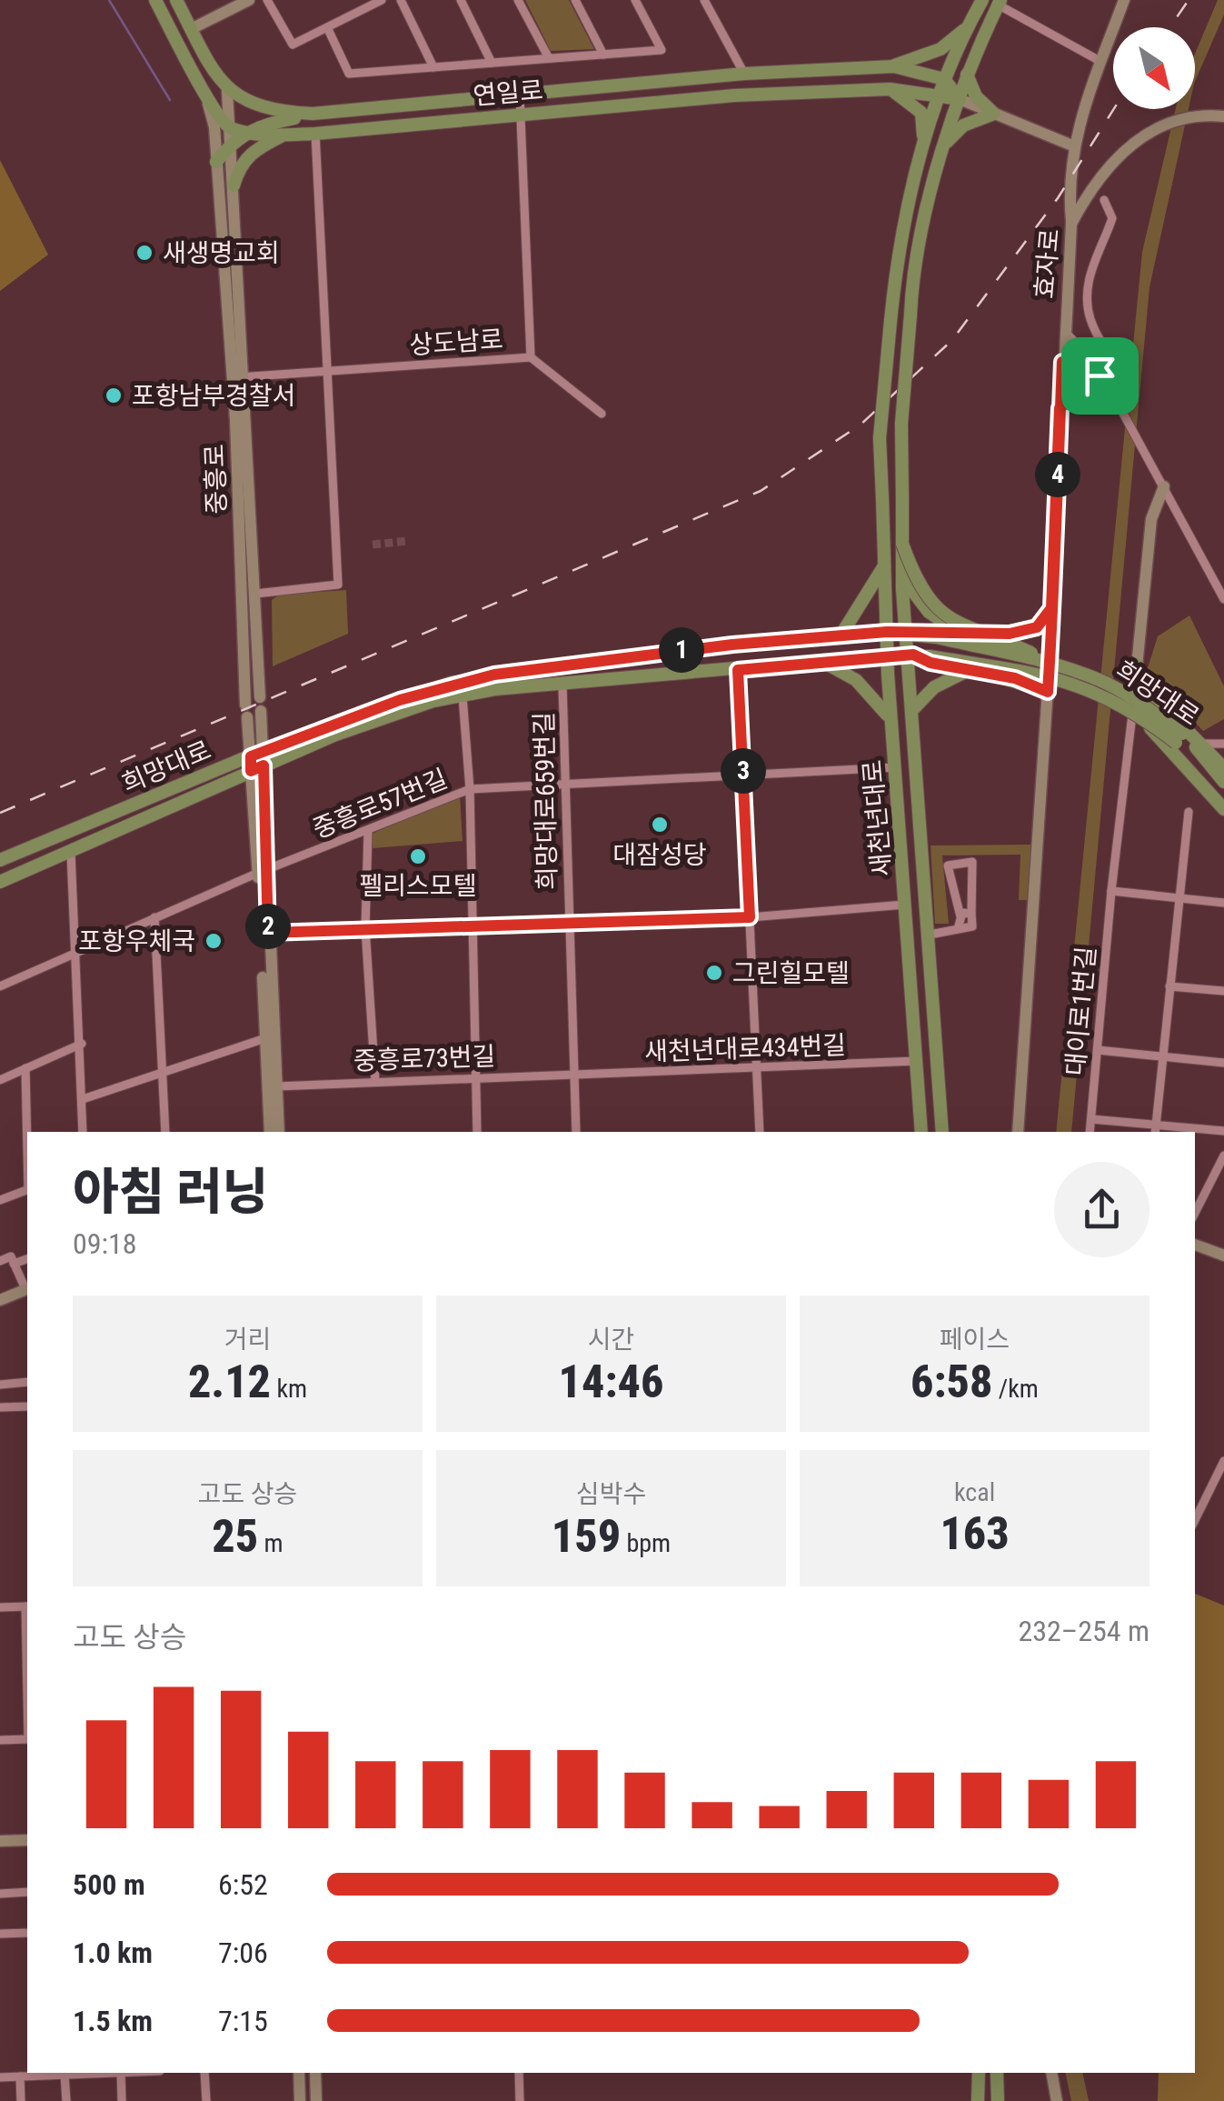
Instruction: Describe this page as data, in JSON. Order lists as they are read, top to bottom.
{
  "streets": {
    "main road": [
      "연일로",
      "효자로",
      "중흥로",
      "희망대로",
      "새천년대로"
    ],
    "street": [
      "상도남로",
      "희망대로659번길",
      "중흥로57번길",
      "대이로1번길",
      "새천년대로434번길",
      "중흥로73번길"
    ]
  },
  "crossings": [
    ["연일로", "상도남로"],
    ["연일로", "중흥로"],
    ["효자로", "희망대로"],
    ["상도남로", "중흥로"],
    ["중흥로", "희망대로"],
    ["중흥로", "중흥로57번길"],
    ["중흥로", "중흥로73번길"],
    ["희망대로", "희망대로659번길"],
    ["희망대로", "새천년대로"],
    ["희망대로659번길", "중흥로57번길"],
    ["희망대로659번길", "새천년대로434번길"],
    ["희망대로659번길", "중흥로73번길"],
    ["중흥로57번길", "새천년대로"],
    ["새천년대로", "새천년대로434번길"],
    ["새천년대로434번길", "중흥로73번길"]
  ],
  "places": [
    "새생명교회",
    "포항남부경찰서",
    "대잠성당",
    "펠리스모텔",
    "포항우체국",
    "그린힐모텔"
  ],
  "north": "bottom right",
  "page": {
    "pins": [
      "4",
      "1",
      "3",
      "2"
    ],
    "heading": ["아침 러닝", "09:18"],
    "stats": [
      ["거리", "2.12 km"],
      ["시간", "14:46"],
      ["페이스", "6:58 /km"],
      ["고도 상승", "25 m"],
      ["심박수", "159 bpm"],
      ["kcal", "163"]
    ],
    "chart": ["고도 상승", "232–254 m"],
    "list": [
      {
        "name": "500 m",
        "note": "6:52"
      },
      {
        "name": "1.0 km",
        "note": "7:06"
      },
      {
        "name": "1.5 km",
        "note": "7:15"
      }
    ]
  }
}
